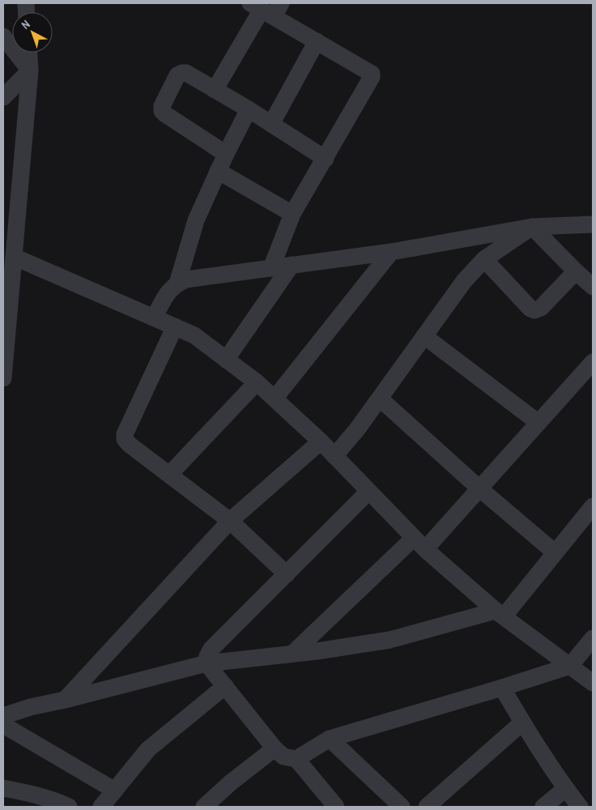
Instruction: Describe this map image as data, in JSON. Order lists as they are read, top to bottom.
{
  "north": "top left"
}
